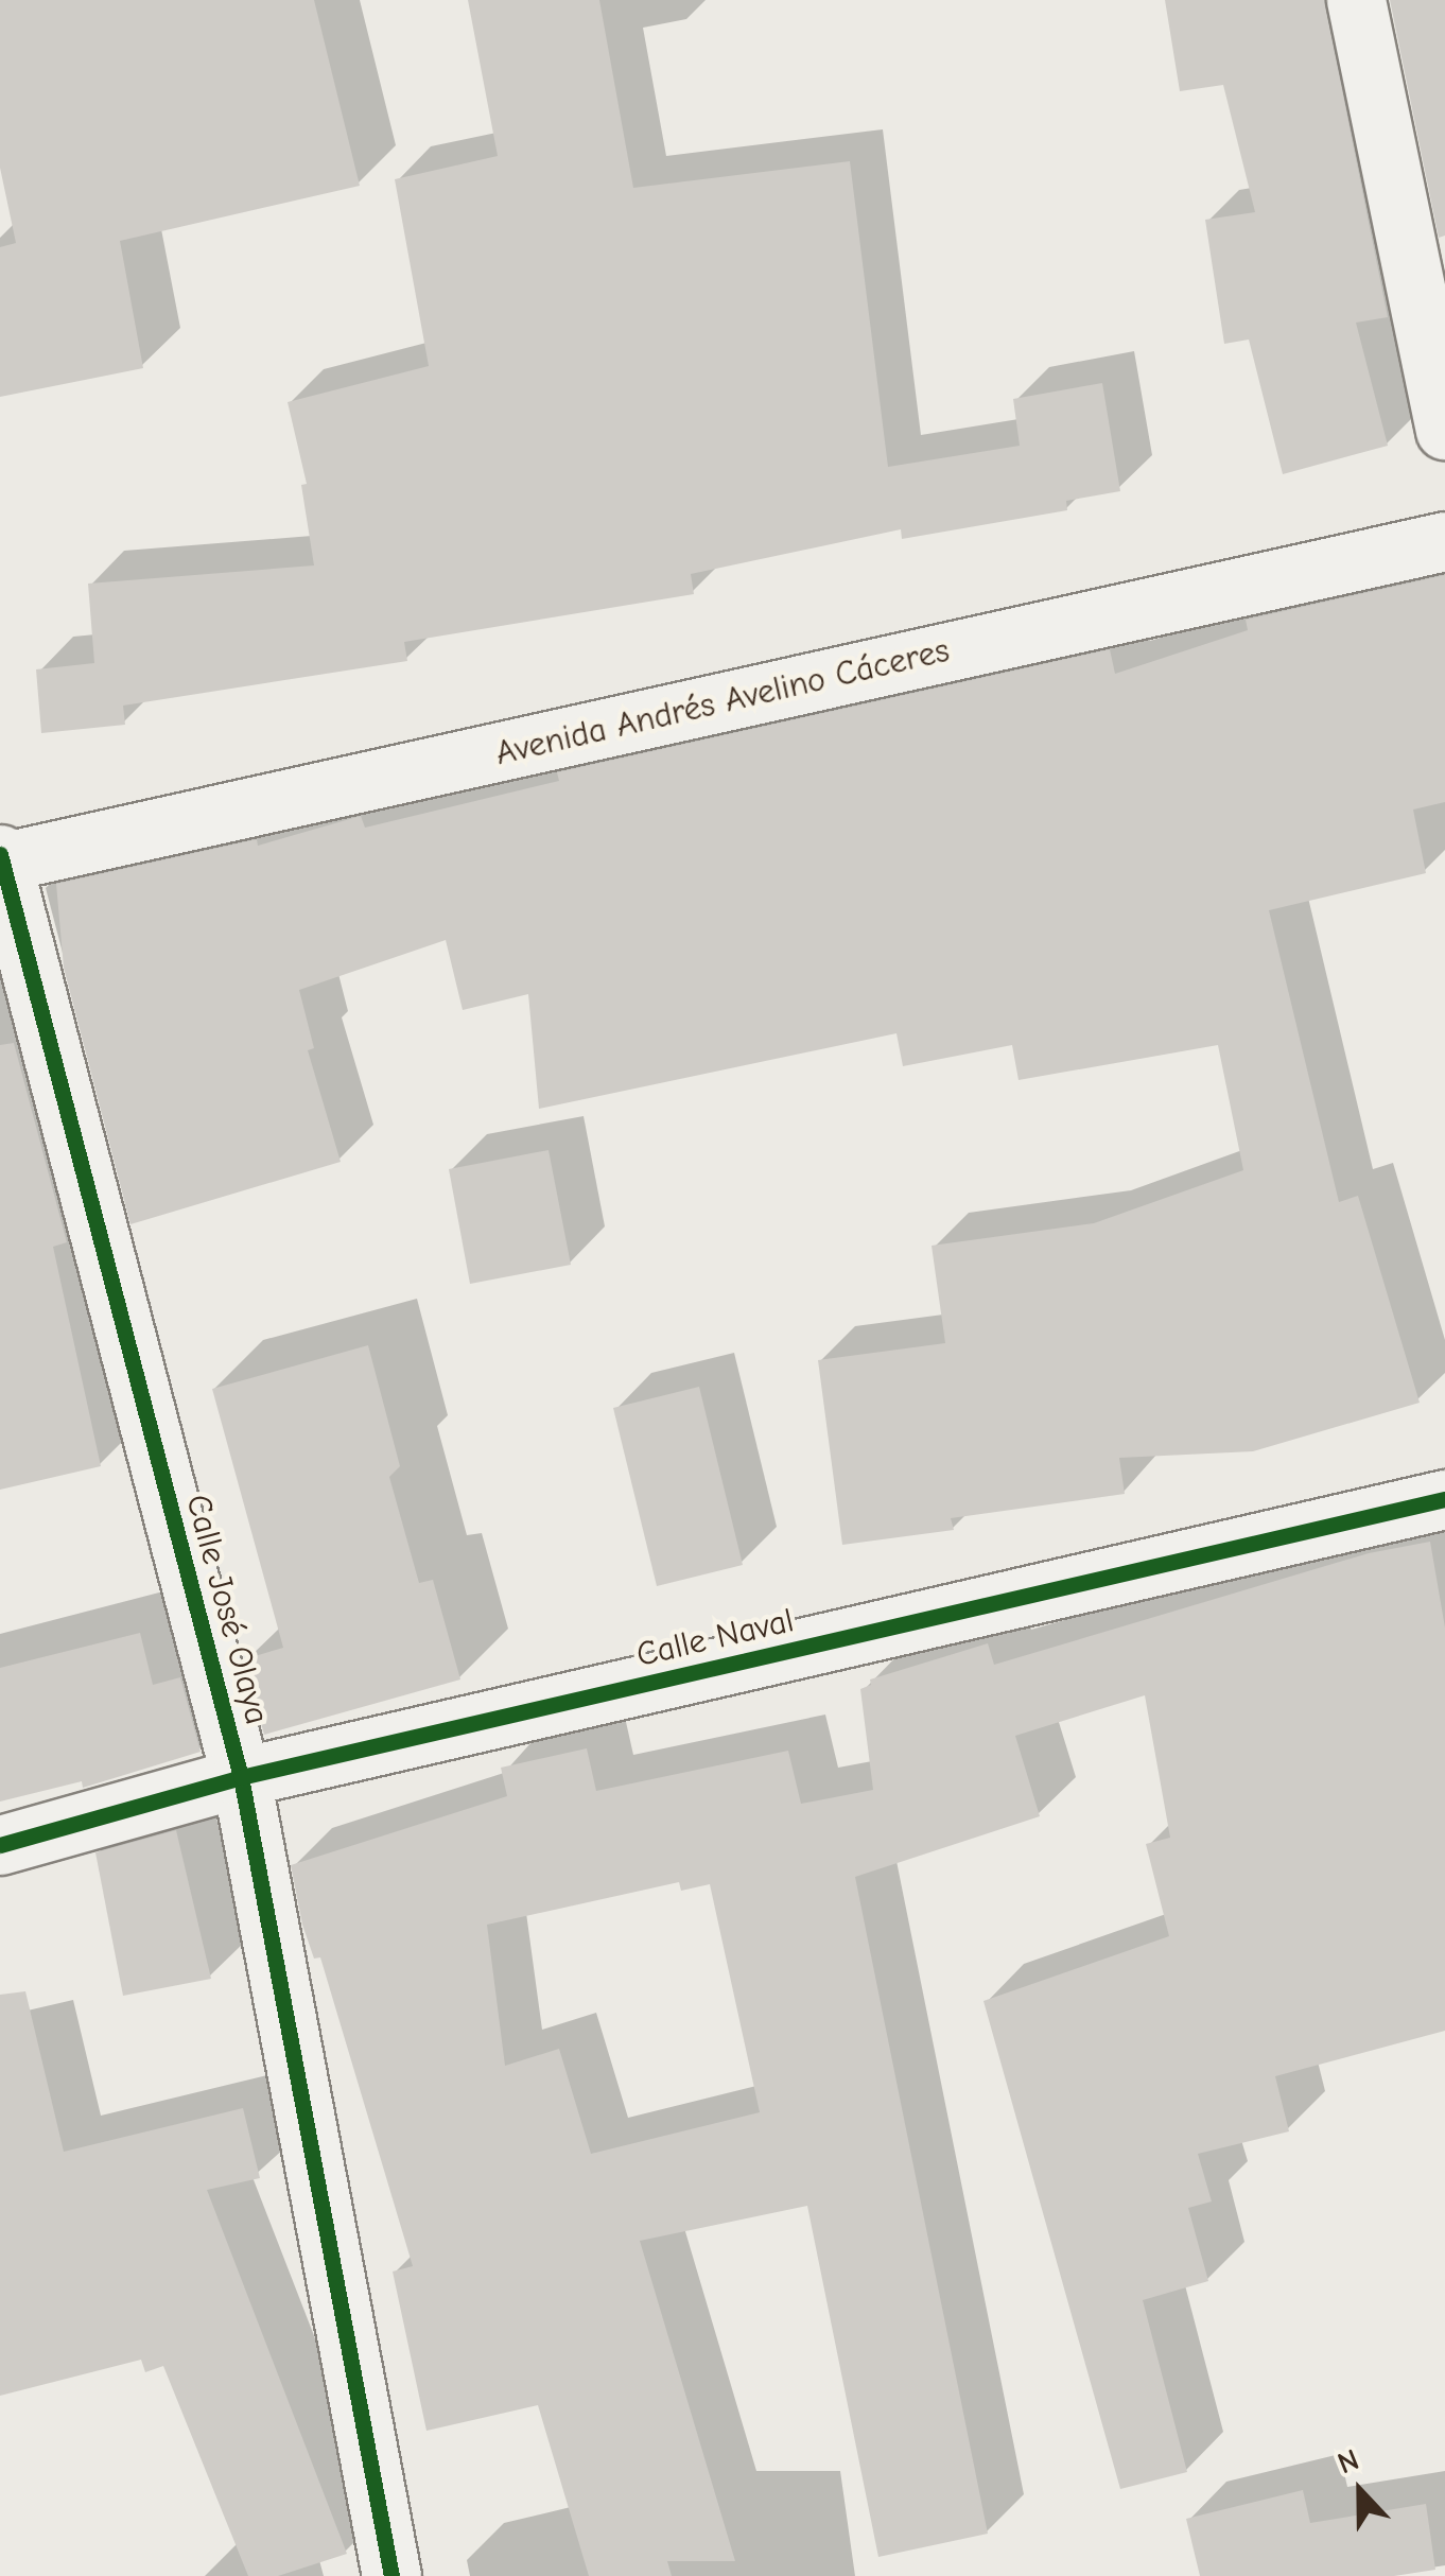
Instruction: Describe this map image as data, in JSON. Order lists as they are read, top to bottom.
{
  "streets": {
    "street": ["Avenida Andrés Avelino Cáceres", "Calle José Olaya", "Calle Naval"]
  },
  "crossings": [
    ["Avenida Andrés Avelino Cáceres", "Calle José Olaya"],
    ["Calle José Olaya", "Calle Naval"]
  ],
  "north": "top"
}
